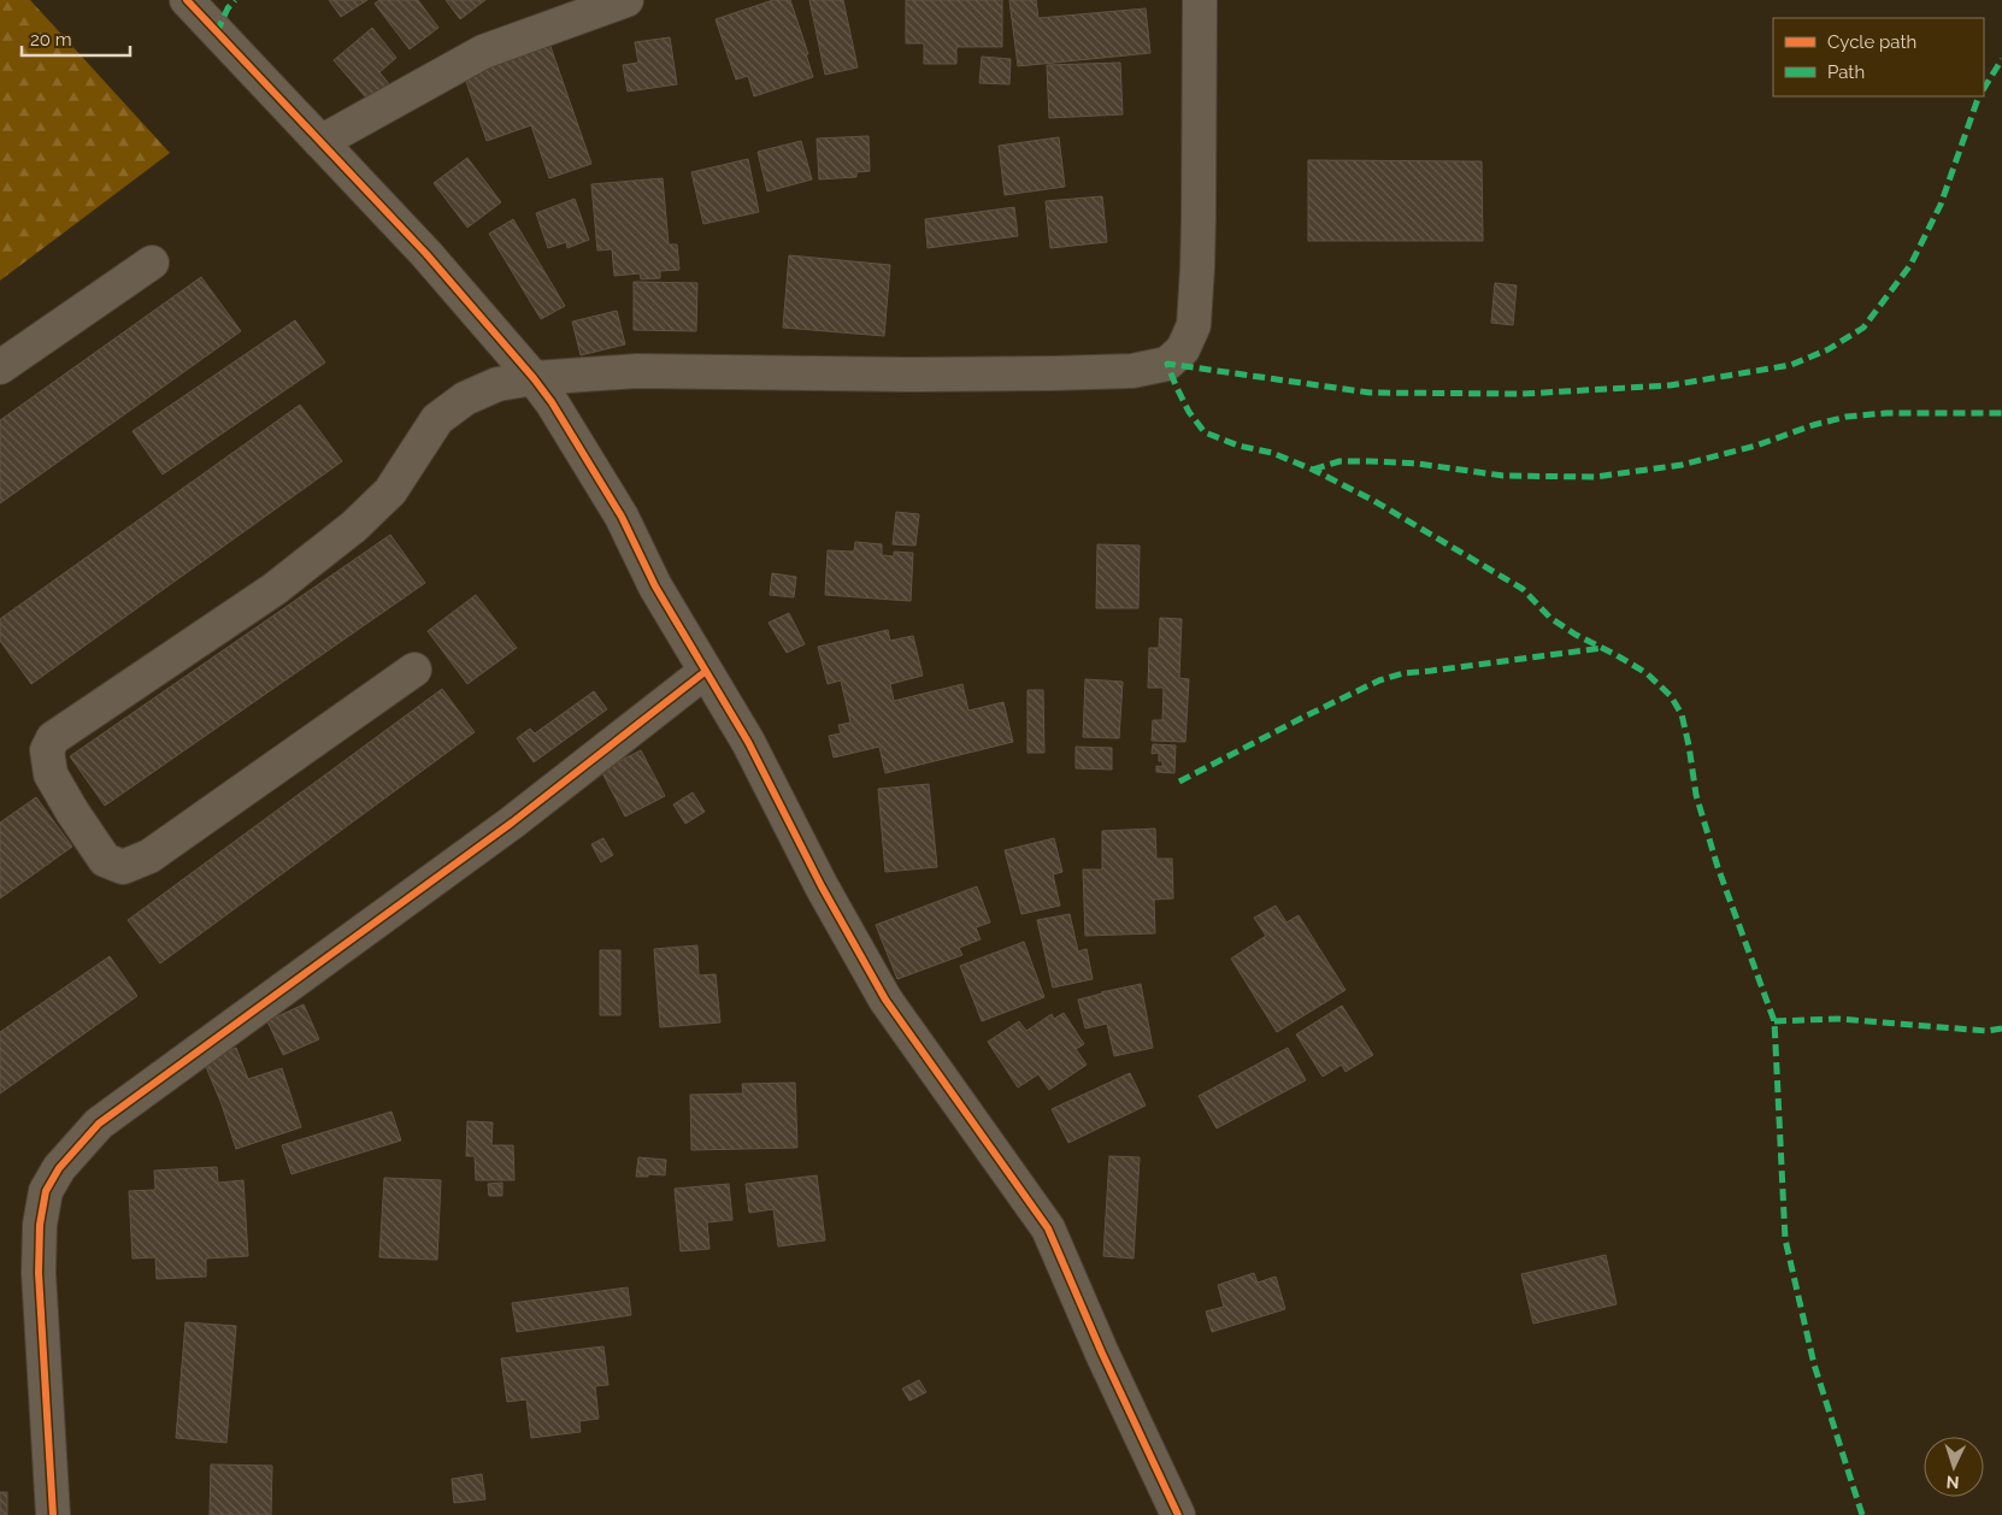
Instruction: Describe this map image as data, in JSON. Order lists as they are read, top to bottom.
{
  "legend": ["Cycle path", "Path"],
  "scale_bar": "20 m",
  "north": "bottom"
}
